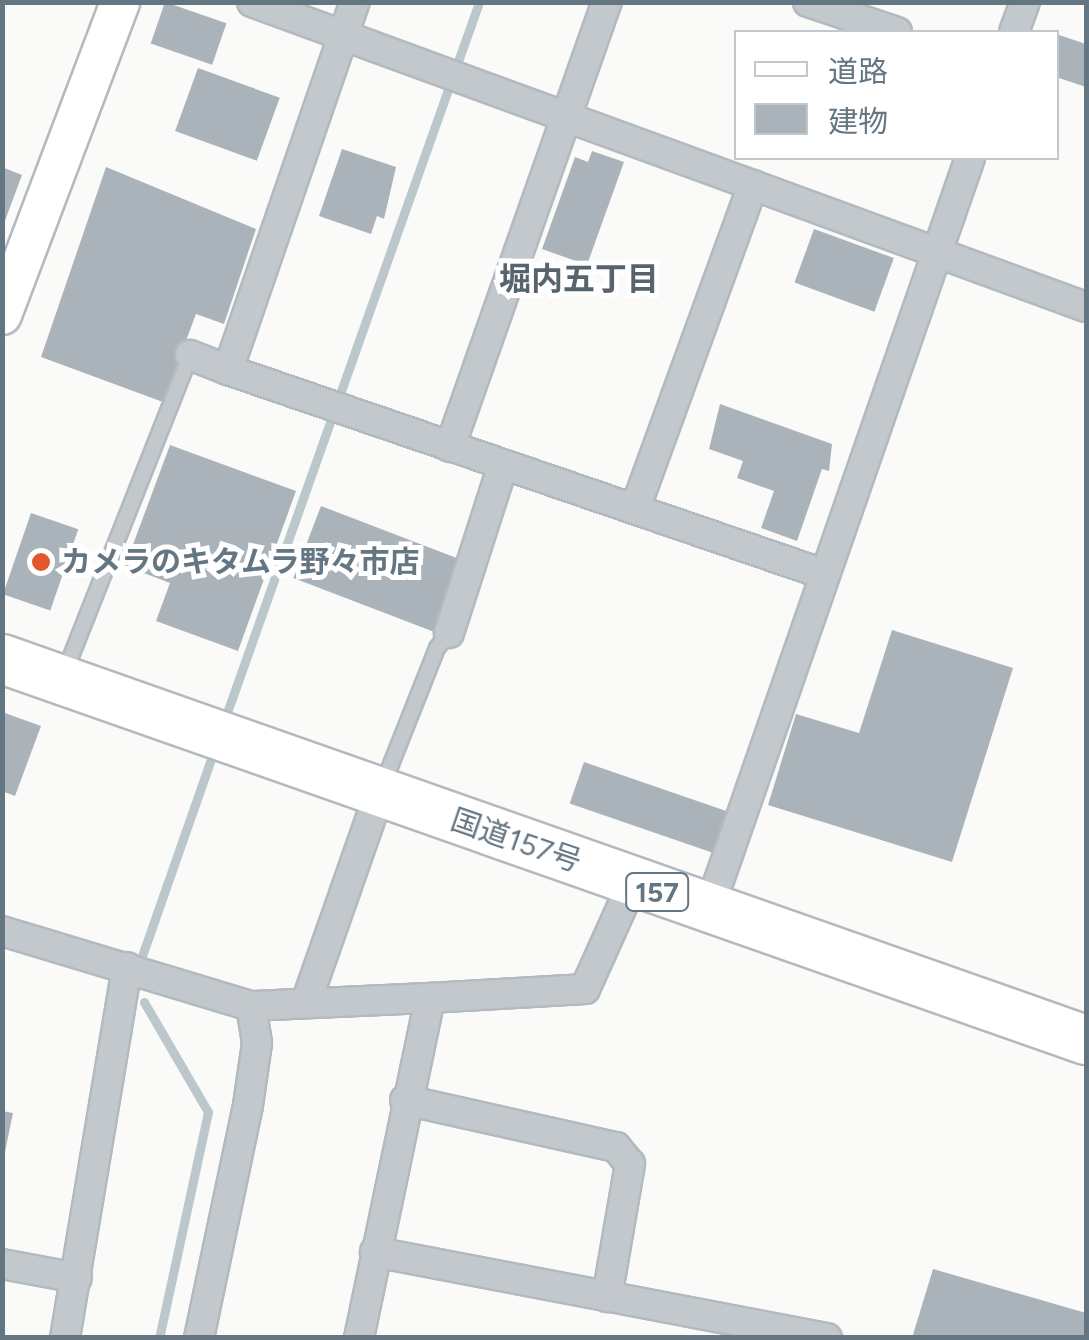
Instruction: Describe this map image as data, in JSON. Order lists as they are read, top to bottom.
{
  "streets": {
    "highway": ["国道157号", "157"]
  },
  "districts": ["堀内五丁目"],
  "places": ["カメラのキタムラ野々市店"],
  "legend": ["道路", "建物"]
}
